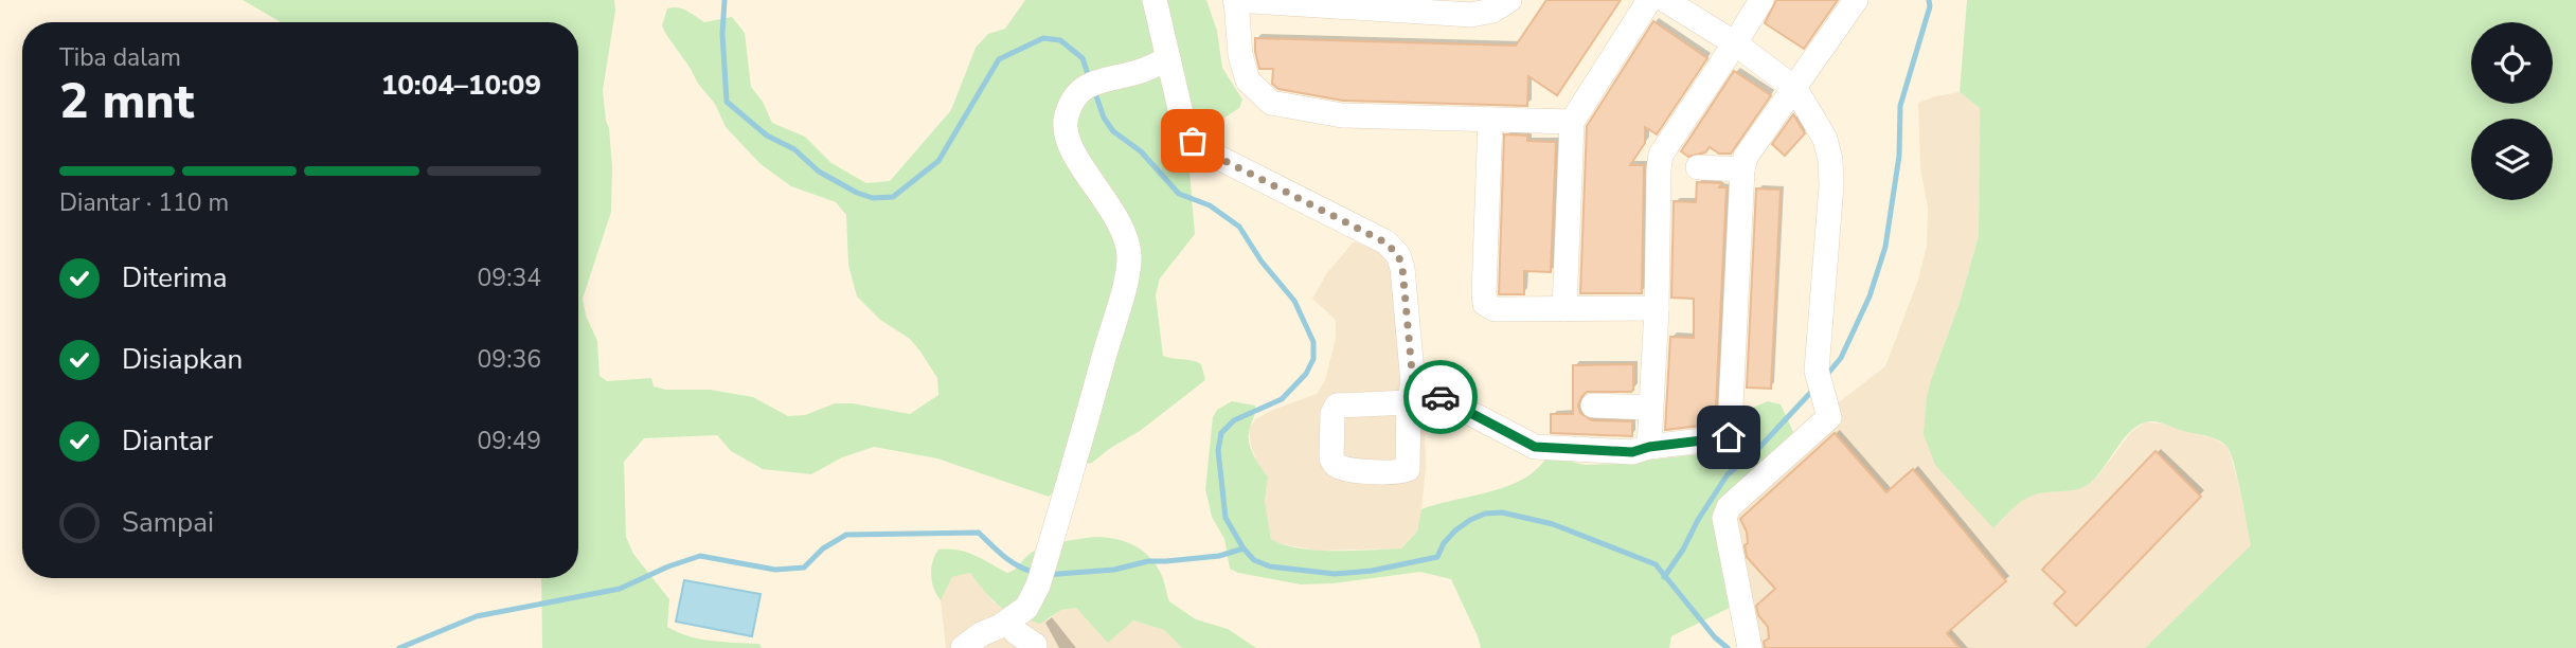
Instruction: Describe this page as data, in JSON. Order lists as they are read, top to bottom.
{
  "page": {
    "heading": ["2 mnt", "Tiba dalam", "10:04–10:09"],
    "bar": "Diantar · 110 m",
    "list": [
      ["Diterima", "09:34"],
      ["Disiapkan", "09:36"],
      ["Diantar", "09:49"],
      "Sampai"
    ]
  }
}
